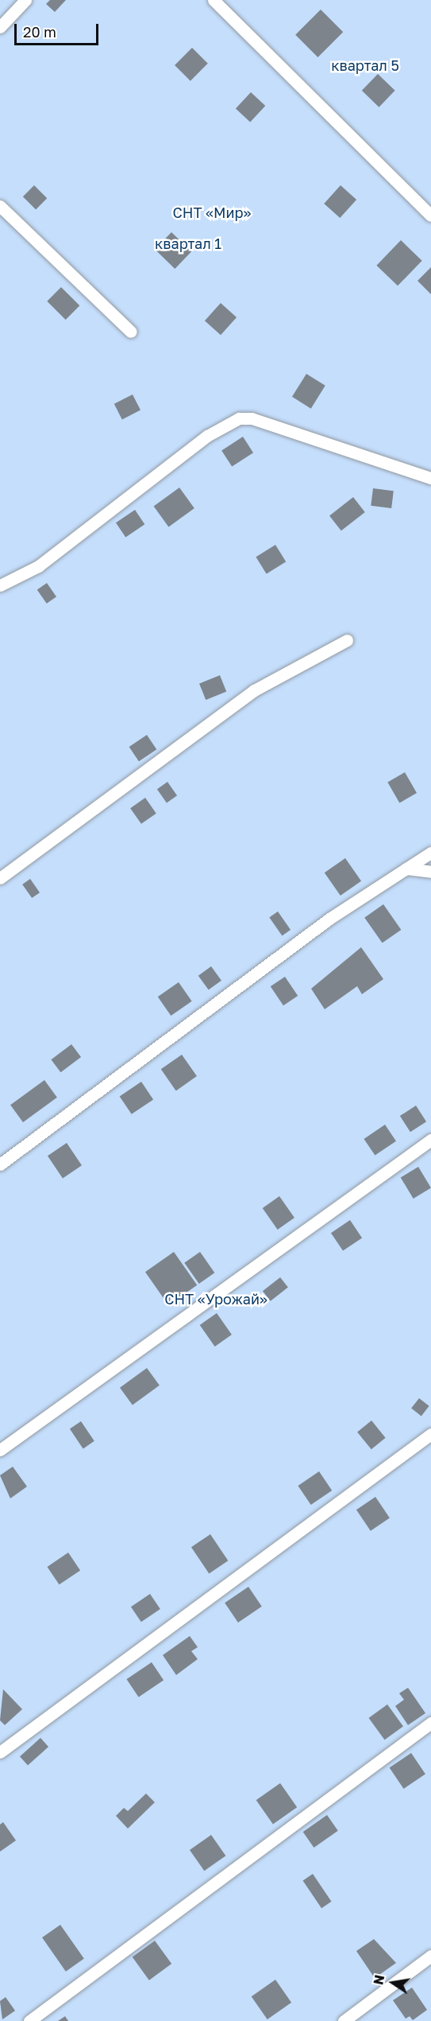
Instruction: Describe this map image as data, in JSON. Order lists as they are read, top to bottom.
{
  "parks": [
    "квартал 5",
    "СНТ «Мир»",
    "квартал 1",
    "СНТ «Урожай»"
  ],
  "scale_bar": "20 m",
  "north": "left"
}
